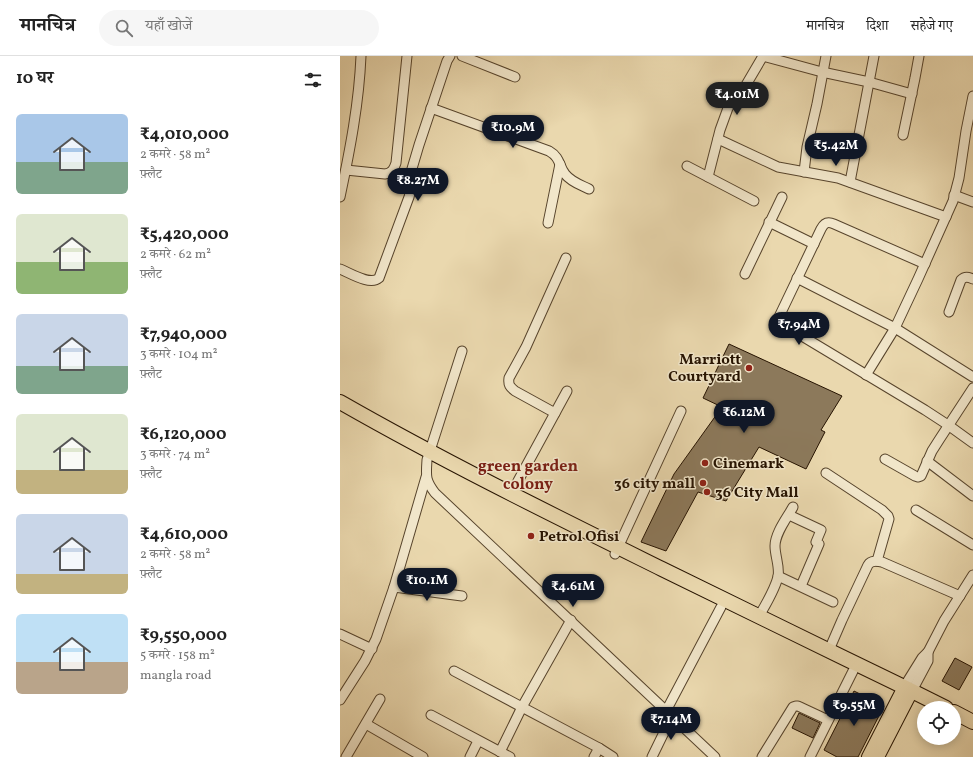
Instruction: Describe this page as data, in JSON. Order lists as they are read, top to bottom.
{
  "districts": ["green garden colony"],
  "places": [
    "Marriott Courtyard",
    "Cinemark",
    "36 city mall",
    "36 City Mall",
    "Petrol Ofisi"
  ],
  "page": {
    "header": "मानचित्र",
    "search": "यहाँ खोजें",
    "nav": ["मानचित्र", "दिशा", "सहेजे गए"],
    "heading": "10 घर",
    "price": [
      "₹4.01M",
      "₹10.9M",
      "₹5.42M",
      "₹8.27M",
      "₹7.94M",
      "₹6.12M",
      "₹10.1M",
      "₹4.61M",
      "₹9.55M",
      "₹7.14M"
    ],
    "list": [
      {
        "name": "₹4,010,000",
        "note": "2 कमरे · 58 m² · फ़्लैट"
      },
      {
        "name": "₹5,420,000",
        "note": "2 कमरे · 62 m² · फ़्लैट"
      },
      {
        "name": "₹7,940,000",
        "note": "3 कमरे · 104 m² · फ़्लैट"
      },
      {
        "name": "₹6,120,000",
        "note": "3 कमरे · 74 m² · फ़्लैट"
      },
      {
        "name": "₹4,610,000",
        "note": "2 कमरे · 58 m² · फ़्लैट"
      },
      {
        "name": "₹9,550,000",
        "note": "5 कमरे · 158 m² · mangla road"
      }
    ]
  }
}
